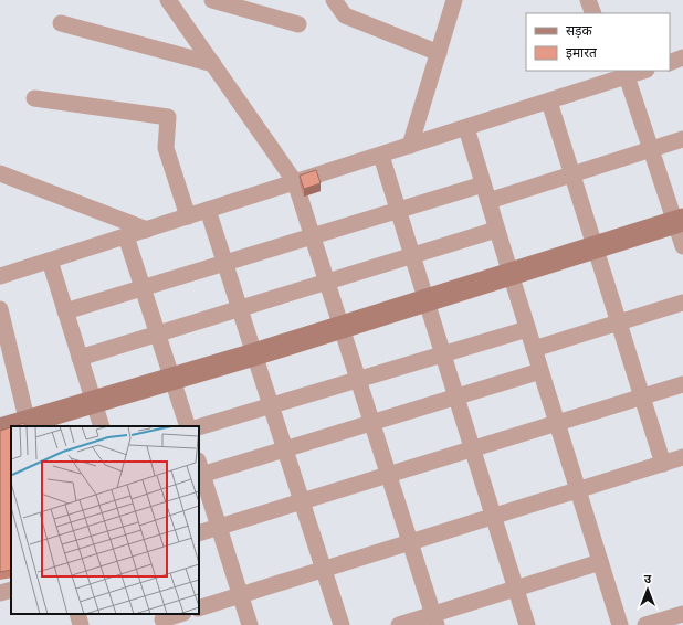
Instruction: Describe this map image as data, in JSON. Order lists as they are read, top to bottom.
{
  "legend": ["सड़क", "इमारत"],
  "north": "top"
}
